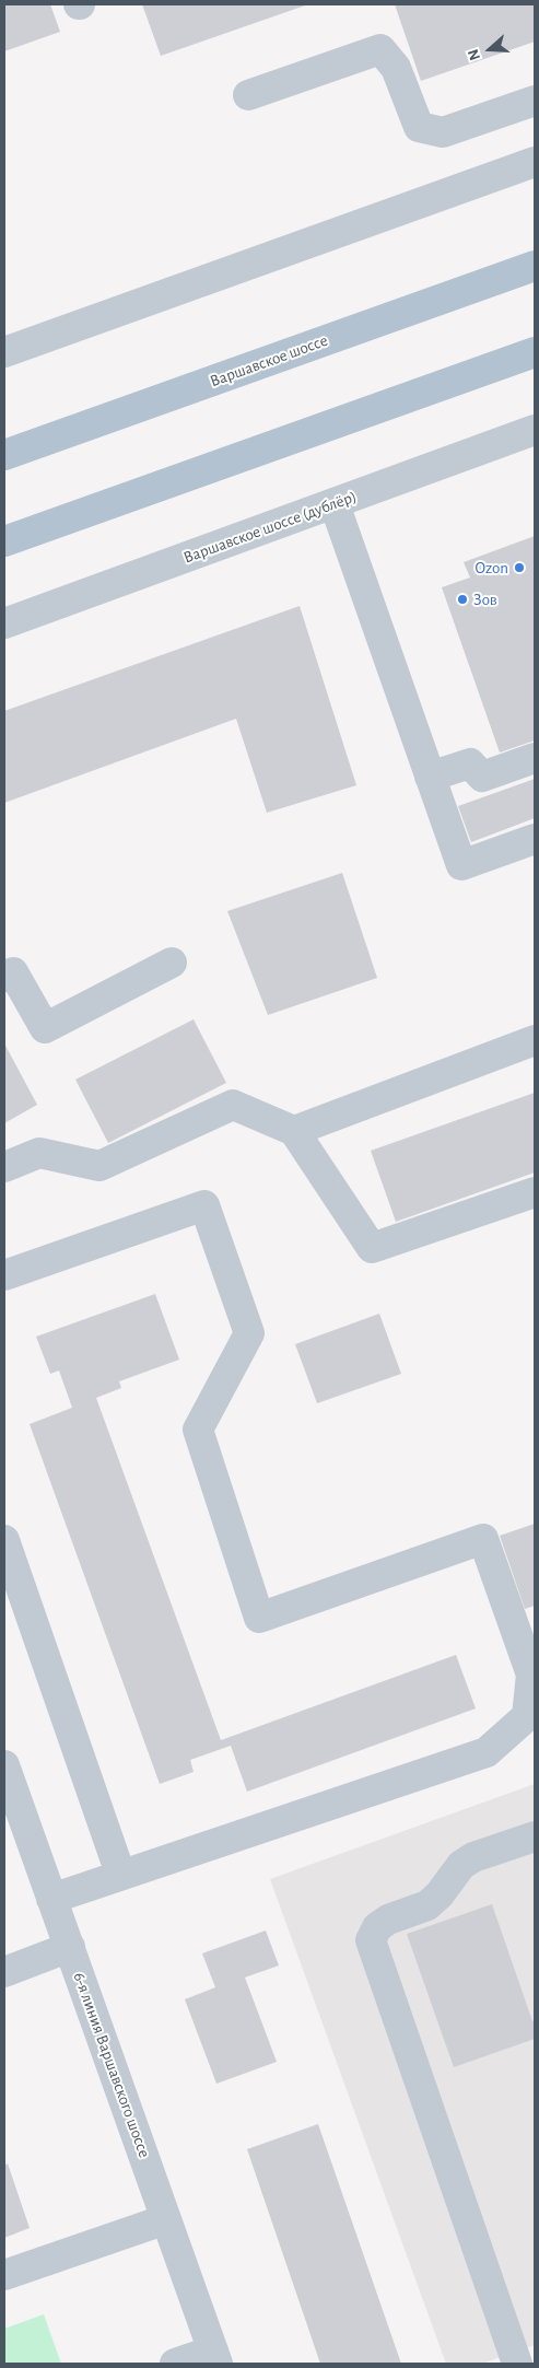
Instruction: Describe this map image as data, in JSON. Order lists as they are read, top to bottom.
{
  "streets": {
    "main road": ["Варшавское шоссе"],
    "street": ["Варшавское шоссе (дублёр)", "6-я линия Варшавского шоссе"]
  },
  "places": ["Ozon", "Зов"],
  "north": "left"
}
